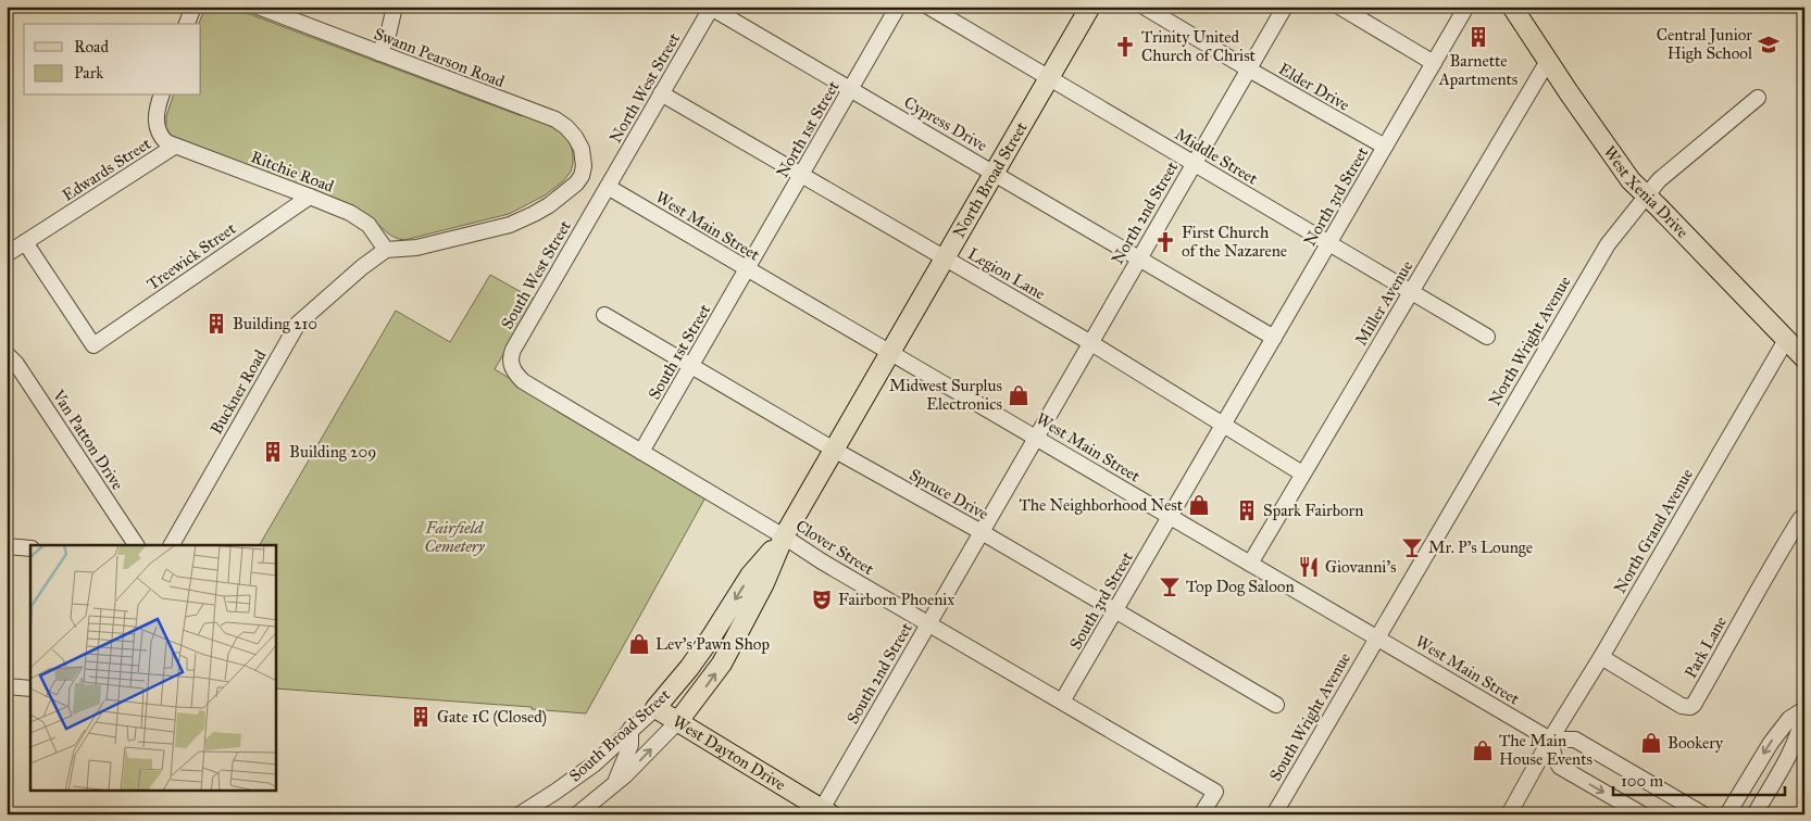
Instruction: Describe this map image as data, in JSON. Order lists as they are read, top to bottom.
{
  "streets": {
    "main road": [
      "North Broad Street",
      "West Xenia Drive",
      "South Broad Street",
      "West Dayton Drive"
    ],
    "street": [
      "Swann Pearson Road",
      "Elder Drive",
      "North West Street",
      "Cypress Drive",
      "North 1st Street",
      "Middle Street",
      "Edwards Street",
      "Ritchie Road",
      "North 3rd Street",
      "North 2nd Street",
      "West Main Street",
      "Treewick Street",
      "Legion Lane",
      "South West Street",
      "Miller Avenue",
      "North Wright Avenue",
      "South 1st Street",
      "Buckner Road",
      "Van Patton Drive",
      "Spruce Drive",
      "North Grand Avenue",
      "Clover Street",
      "South 3rd Street",
      "Park Lane",
      "South 2nd Street",
      "South Wright Avenue"
    ]
  },
  "crossings": [
    ["Swann Pearson Road", "Ritchie Road"],
    ["Swann Pearson Road", "Buckner Road"],
    ["Elder Drive", "North 3rd Street"],
    ["Elder Drive", "North 2nd Street"],
    ["North West Street", "Cypress Drive"],
    ["North West Street", "West Main Street"],
    ["North West Street", "Legion Lane"],
    ["North West Street", "South West Street"],
    ["Cypress Drive", "North 1st Street"],
    ["Cypress Drive", "North Broad Street"],
    ["Cypress Drive", "North 3rd Street"],
    ["Cypress Drive", "North 2nd Street"],
    ["North 1st Street", "West Main Street"],
    ["North 1st Street", "Legion Lane"],
    ["North 1st Street", "South 1st Street"],
    ["Middle Street", "North Broad Street"],
    ["Middle Street", "North 3rd Street"],
    ["Middle Street", "North 2nd Street"],
    ["Middle Street", "Miller Avenue"],
    ["Edwards Street", "Ritchie Road"],
    ["Edwards Street", "Treewick Street"],
    ["Ritchie Road", "Treewick Street"],
    ["Ritchie Road", "Buckner Road"],
    ["North Broad Street", "West Main Street"],
    ["North Broad Street", "Legion Lane"],
    ["North Broad Street", "South Broad Street"],
    ["West Xenia Drive", "Miller Avenue"],
    ["West Xenia Drive", "North Wright Avenue"],
    ["West Xenia Drive", "North Grand Avenue"],
    ["North 3rd Street", "West Main Street"],
    ["North 3rd Street", "Legion Lane"],
    ["North 3rd Street", "South 3rd Street"],
    ["North 2nd Street", "West Main Street"],
    ["North 2nd Street", "Legion Lane"],
    ["North 2nd Street", "South 2nd Street"],
    ["West Main Street", "South West Street"],
    ["West Main Street", "Miller Avenue"],
    ["West Main Street", "North Wright Avenue"],
    ["West Main Street", "South 1st Street"],
    ["West Main Street", "North Grand Avenue"],
    ["West Main Street", "South 3rd Street"],
    ["West Main Street", "South 2nd Street"],
    ["West Main Street", "South Wright Avenue"],
    ["West Main Street", "South Broad Street"],
    ["Legion Lane", "Miller Avenue"],
    ["South West Street", "Clover Street"],
    ["North Wright Avenue", "South Wright Avenue"],
    ["South 1st Street", "Spruce Drive"],
    ["South 1st Street", "Clover Street"],
    ["Spruce Drive", "South 3rd Street"],
    ["Spruce Drive", "South 2nd Street"],
    ["Spruce Drive", "South Broad Street"],
    ["North Grand Avenue", "Park Lane"],
    ["Clover Street", "South 3rd Street"],
    ["Clover Street", "South 2nd Street"],
    ["Clover Street", "South Broad Street"],
    ["South 2nd Street", "West Dayton Drive"],
    ["South Broad Street", "West Dayton Drive"]
  ],
  "parks": ["Fairfield Cemetery"],
  "places": {
    "building": [
      "Barnette Apartments",
      "Building 210",
      "Building 209",
      "Spark Fairborn",
      "Gate 1C (Closed)"
    ],
    "school or university": ["Central Junior High School"],
    "church": ["Trinity United Church of Christ", "First Church of the Nazarene"],
    "shop": [
      "Midwest Surplus Electronics",
      "The Neighborhood Nest",
      "Lev's Pawn Shop",
      "Bookery",
      "The Main House Events"
    ],
    "bar": ["Mr. P's Lounge", "Top Dog Saloon"],
    "restaurant": ["Giovanni's"],
    "theatre": ["Fairborn Phoenix"]
  },
  "legend": ["Road", "Park"],
  "scale_bar": "100 m"
}
